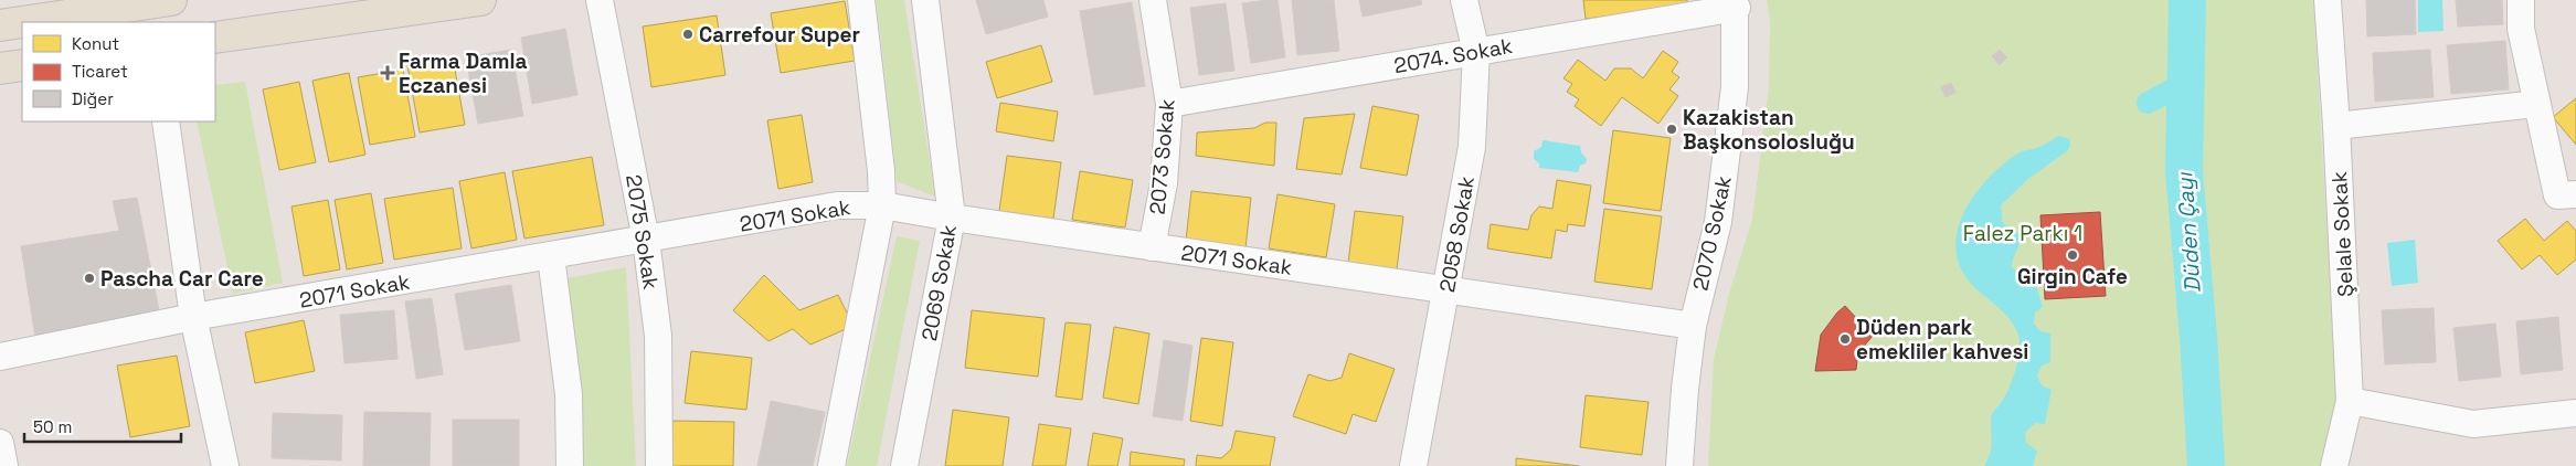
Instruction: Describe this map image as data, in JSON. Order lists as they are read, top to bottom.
{
  "streets": {
    "street": [
      "2074. Sokak",
      "2073 Sokak",
      "2071 Sokak",
      "2075 Sokak",
      "2070 Sokak",
      "2058 Sokak",
      "Şelale Sokak",
      "2069 Sokak"
    ]
  },
  "crossings": [
    ["2074. Sokak", "2073 Sokak"],
    ["2074. Sokak", "2070 Sokak"],
    ["2074. Sokak", "2058 Sokak"],
    ["2073 Sokak", "2071 Sokak"],
    ["2071 Sokak", "2075 Sokak"],
    ["2071 Sokak", "2070 Sokak"],
    ["2071 Sokak", "2058 Sokak"],
    ["2071 Sokak", "2069 Sokak"]
  ],
  "water": ["Düden Çayı"],
  "parks": ["Falez Parkı 1"],
  "places": {
    "other": [
      "Carrefour Super",
      "Kazakistan Başkonsolosluğu",
      "Girgin Cafe",
      "Pascha Car Care",
      "Düden park emekliler kahvesi"
    ],
    "health": ["Farma Damla Eczanesi"]
  },
  "legend": ["Konut", "Ticaret", "Diğer"],
  "scale_bar": "50 m"
}
